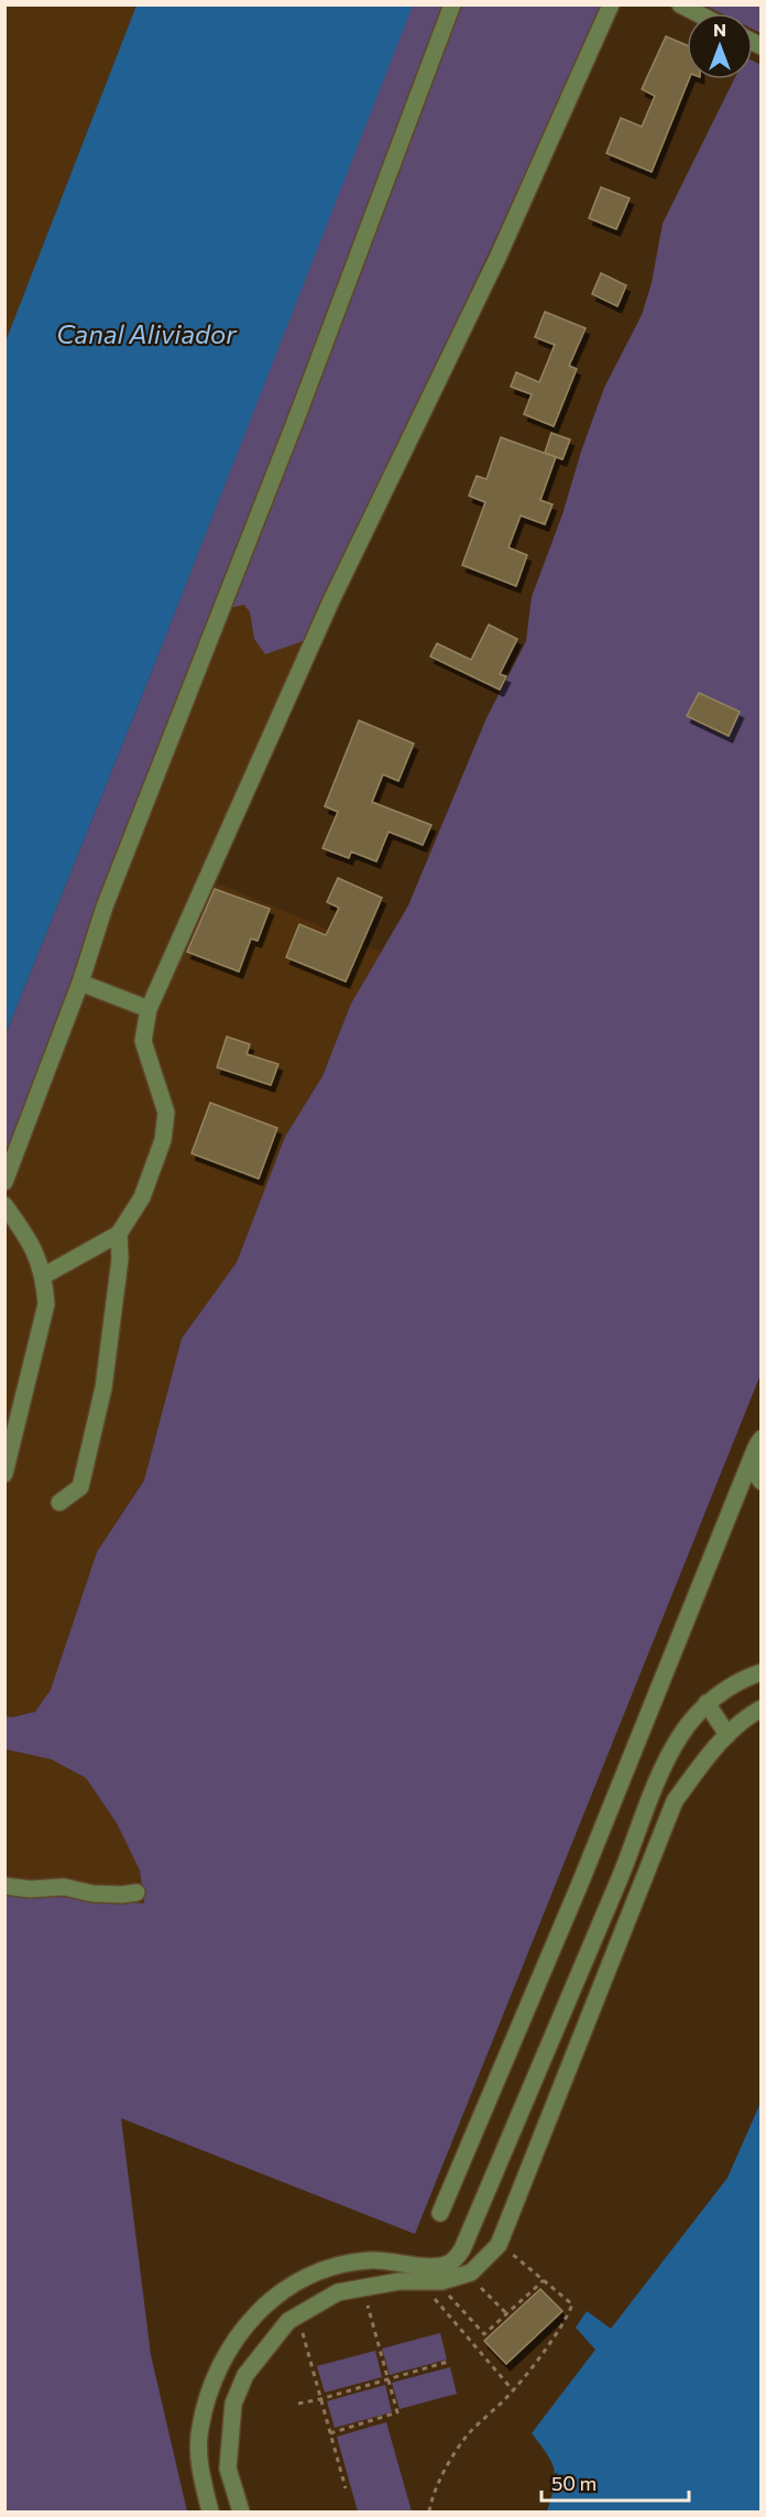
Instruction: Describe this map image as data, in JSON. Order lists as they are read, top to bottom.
{
  "water": ["Canal Aliviador"],
  "scale_bar": "50 m",
  "north": "top"
}
